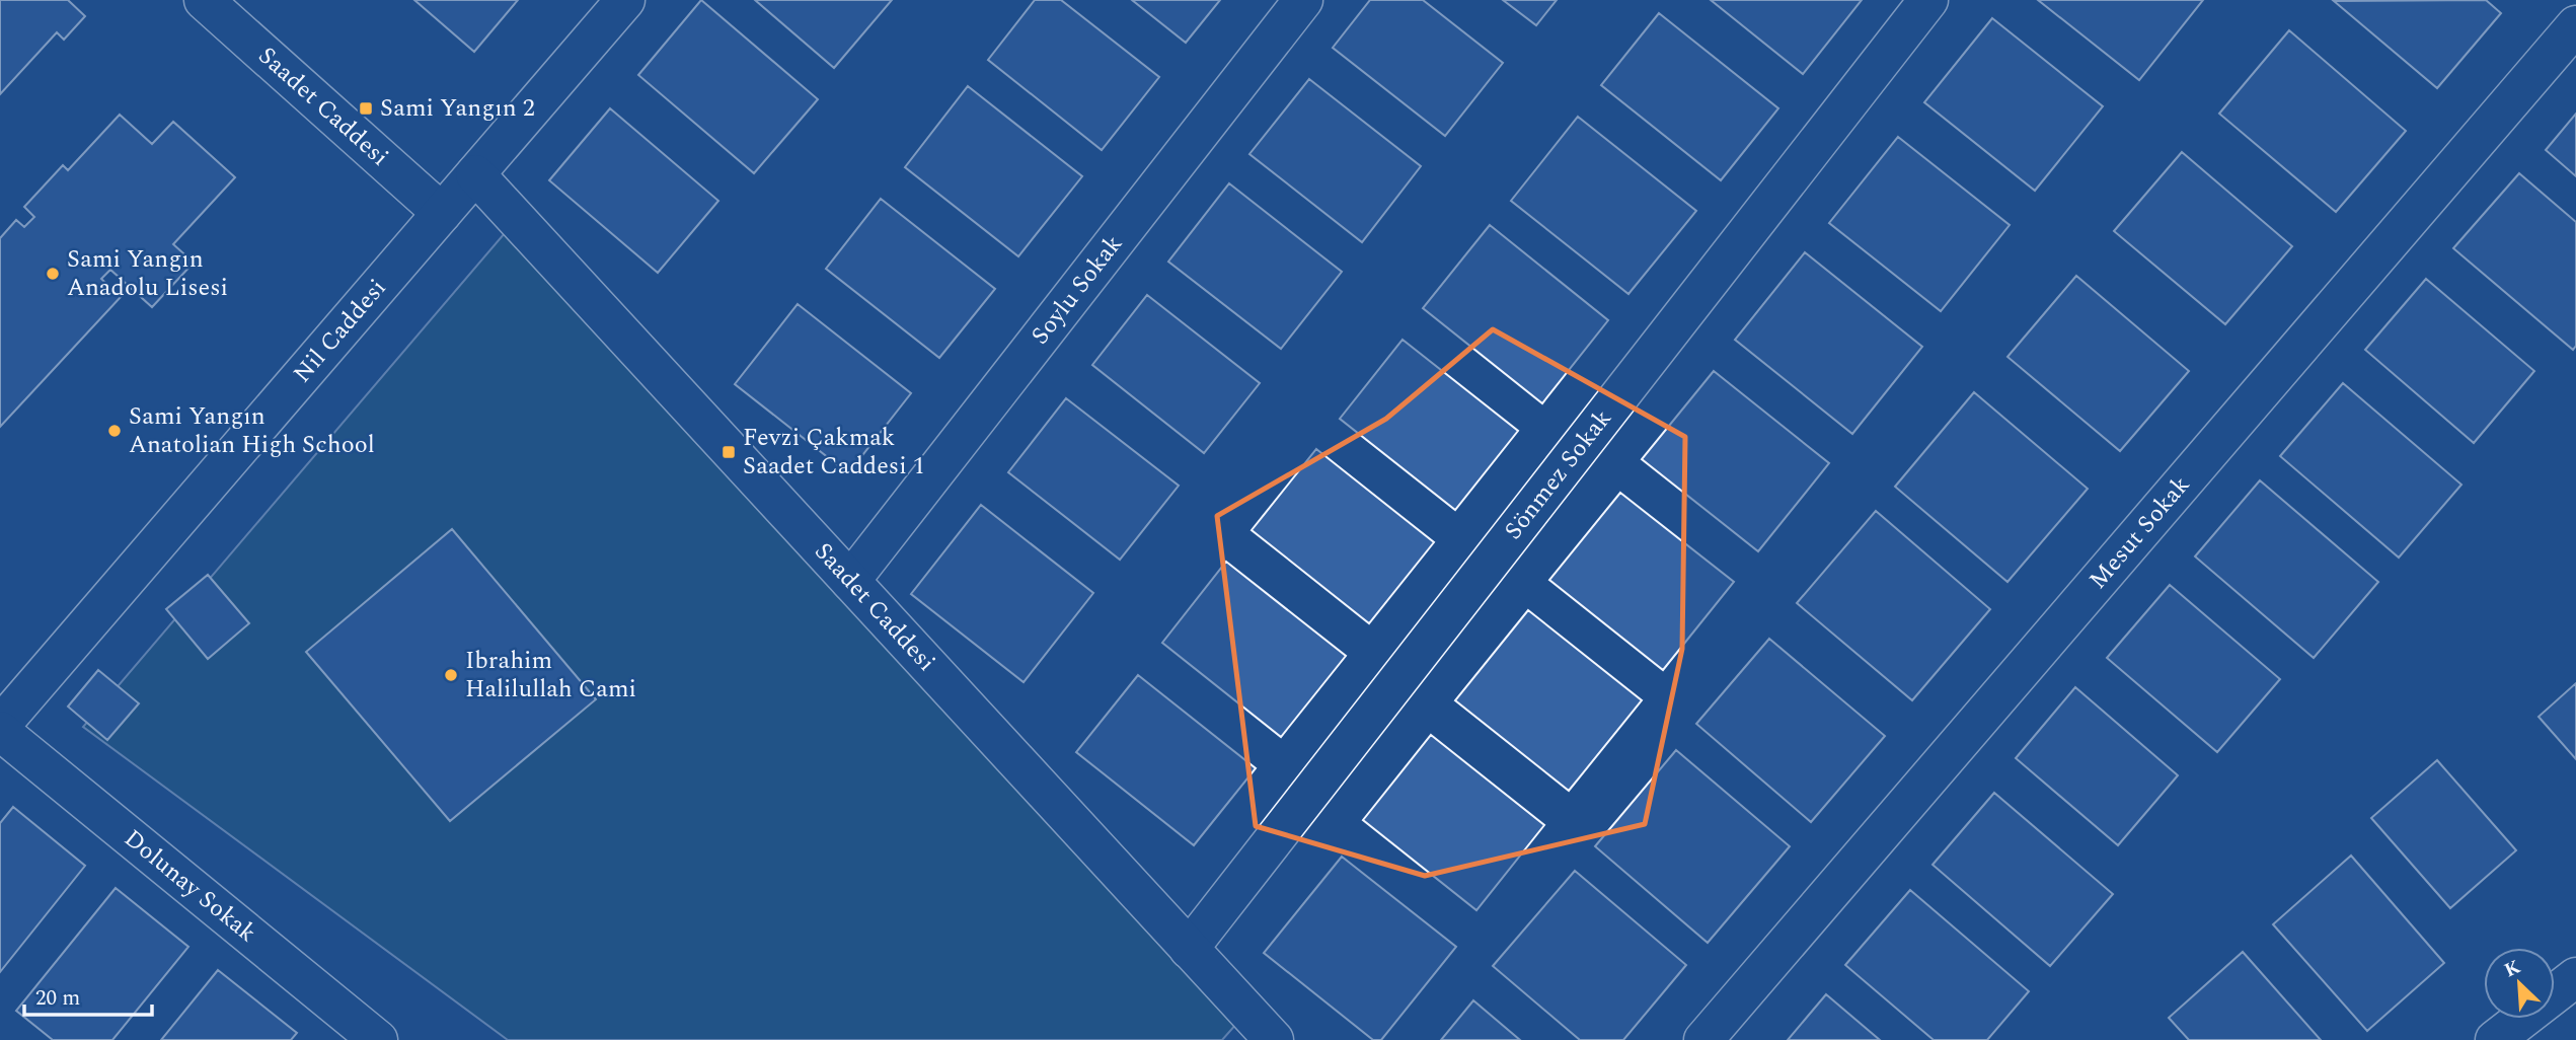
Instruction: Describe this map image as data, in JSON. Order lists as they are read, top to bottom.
{
  "streets": {
    "street": [
      "Saadet Caddesi",
      "Soylu Sokak",
      "Nil Caddesi",
      "Sönmez Sokak",
      "Mesut Sokak",
      "Dolunay Sokak"
    ]
  },
  "crossings": [
    ["Saadet Caddesi", "Soylu Sokak"],
    ["Saadet Caddesi", "Nil Caddesi"],
    ["Saadet Caddesi", "Sönmez Sokak"],
    ["Nil Caddesi", "Dolunay Sokak"]
  ],
  "places": {
    "transit": ["Sami Yangın 2", "Fevzi Çakmak Saadet Caddesi 1"],
    "other": ["Sami Yangın Anadolu Lisesi", "Sami Yangın Anatolian High School", "Ibrahim Halilullah Cami"]
  },
  "scale_bar": "20 m",
  "north": "top left"
}
